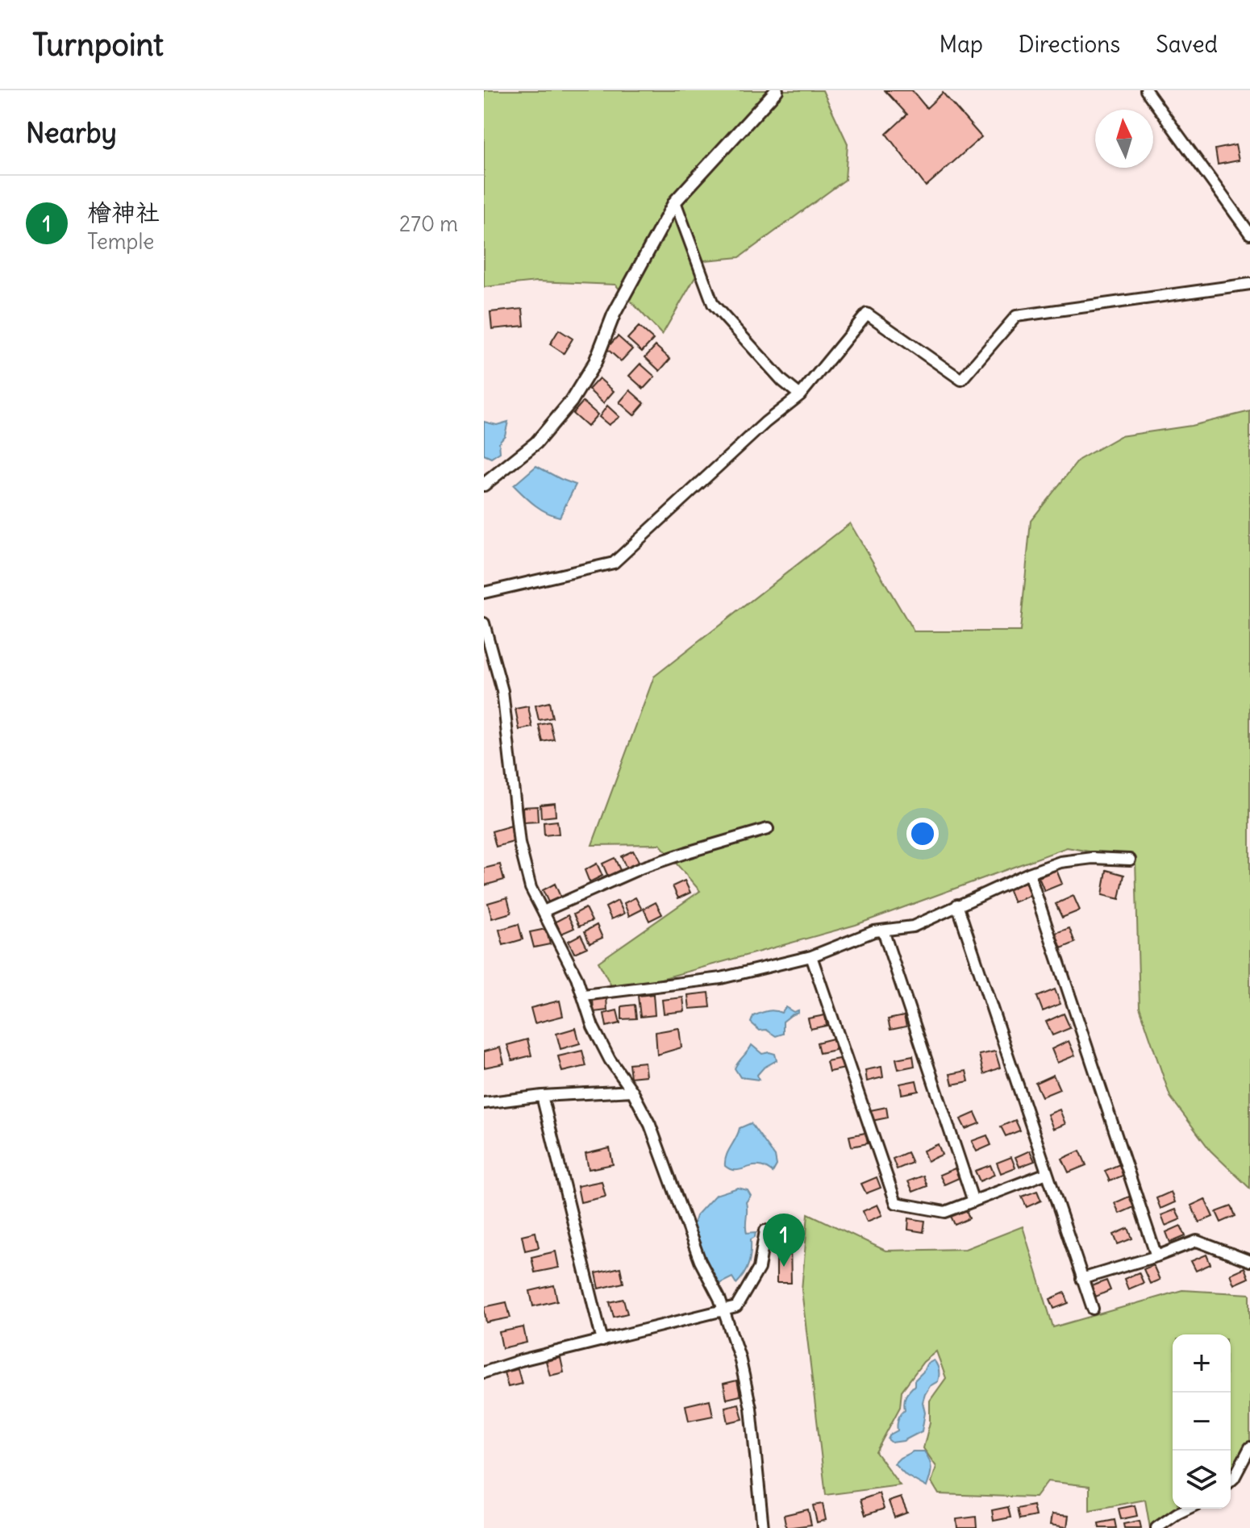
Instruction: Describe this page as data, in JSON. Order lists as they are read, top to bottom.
{
  "north": "top",
  "page": {
    "header": "Turnpoint",
    "nav": ["Map", "Directions", "Saved"],
    "heading": "Nearby",
    "list": [
      {
        "mark": "1",
        "name": "檜神社",
        "note": "Temple",
        "value": "270 m"
      }
    ],
    "pins": "1",
    "map_buttons": ["+", "−"]
  }
}
